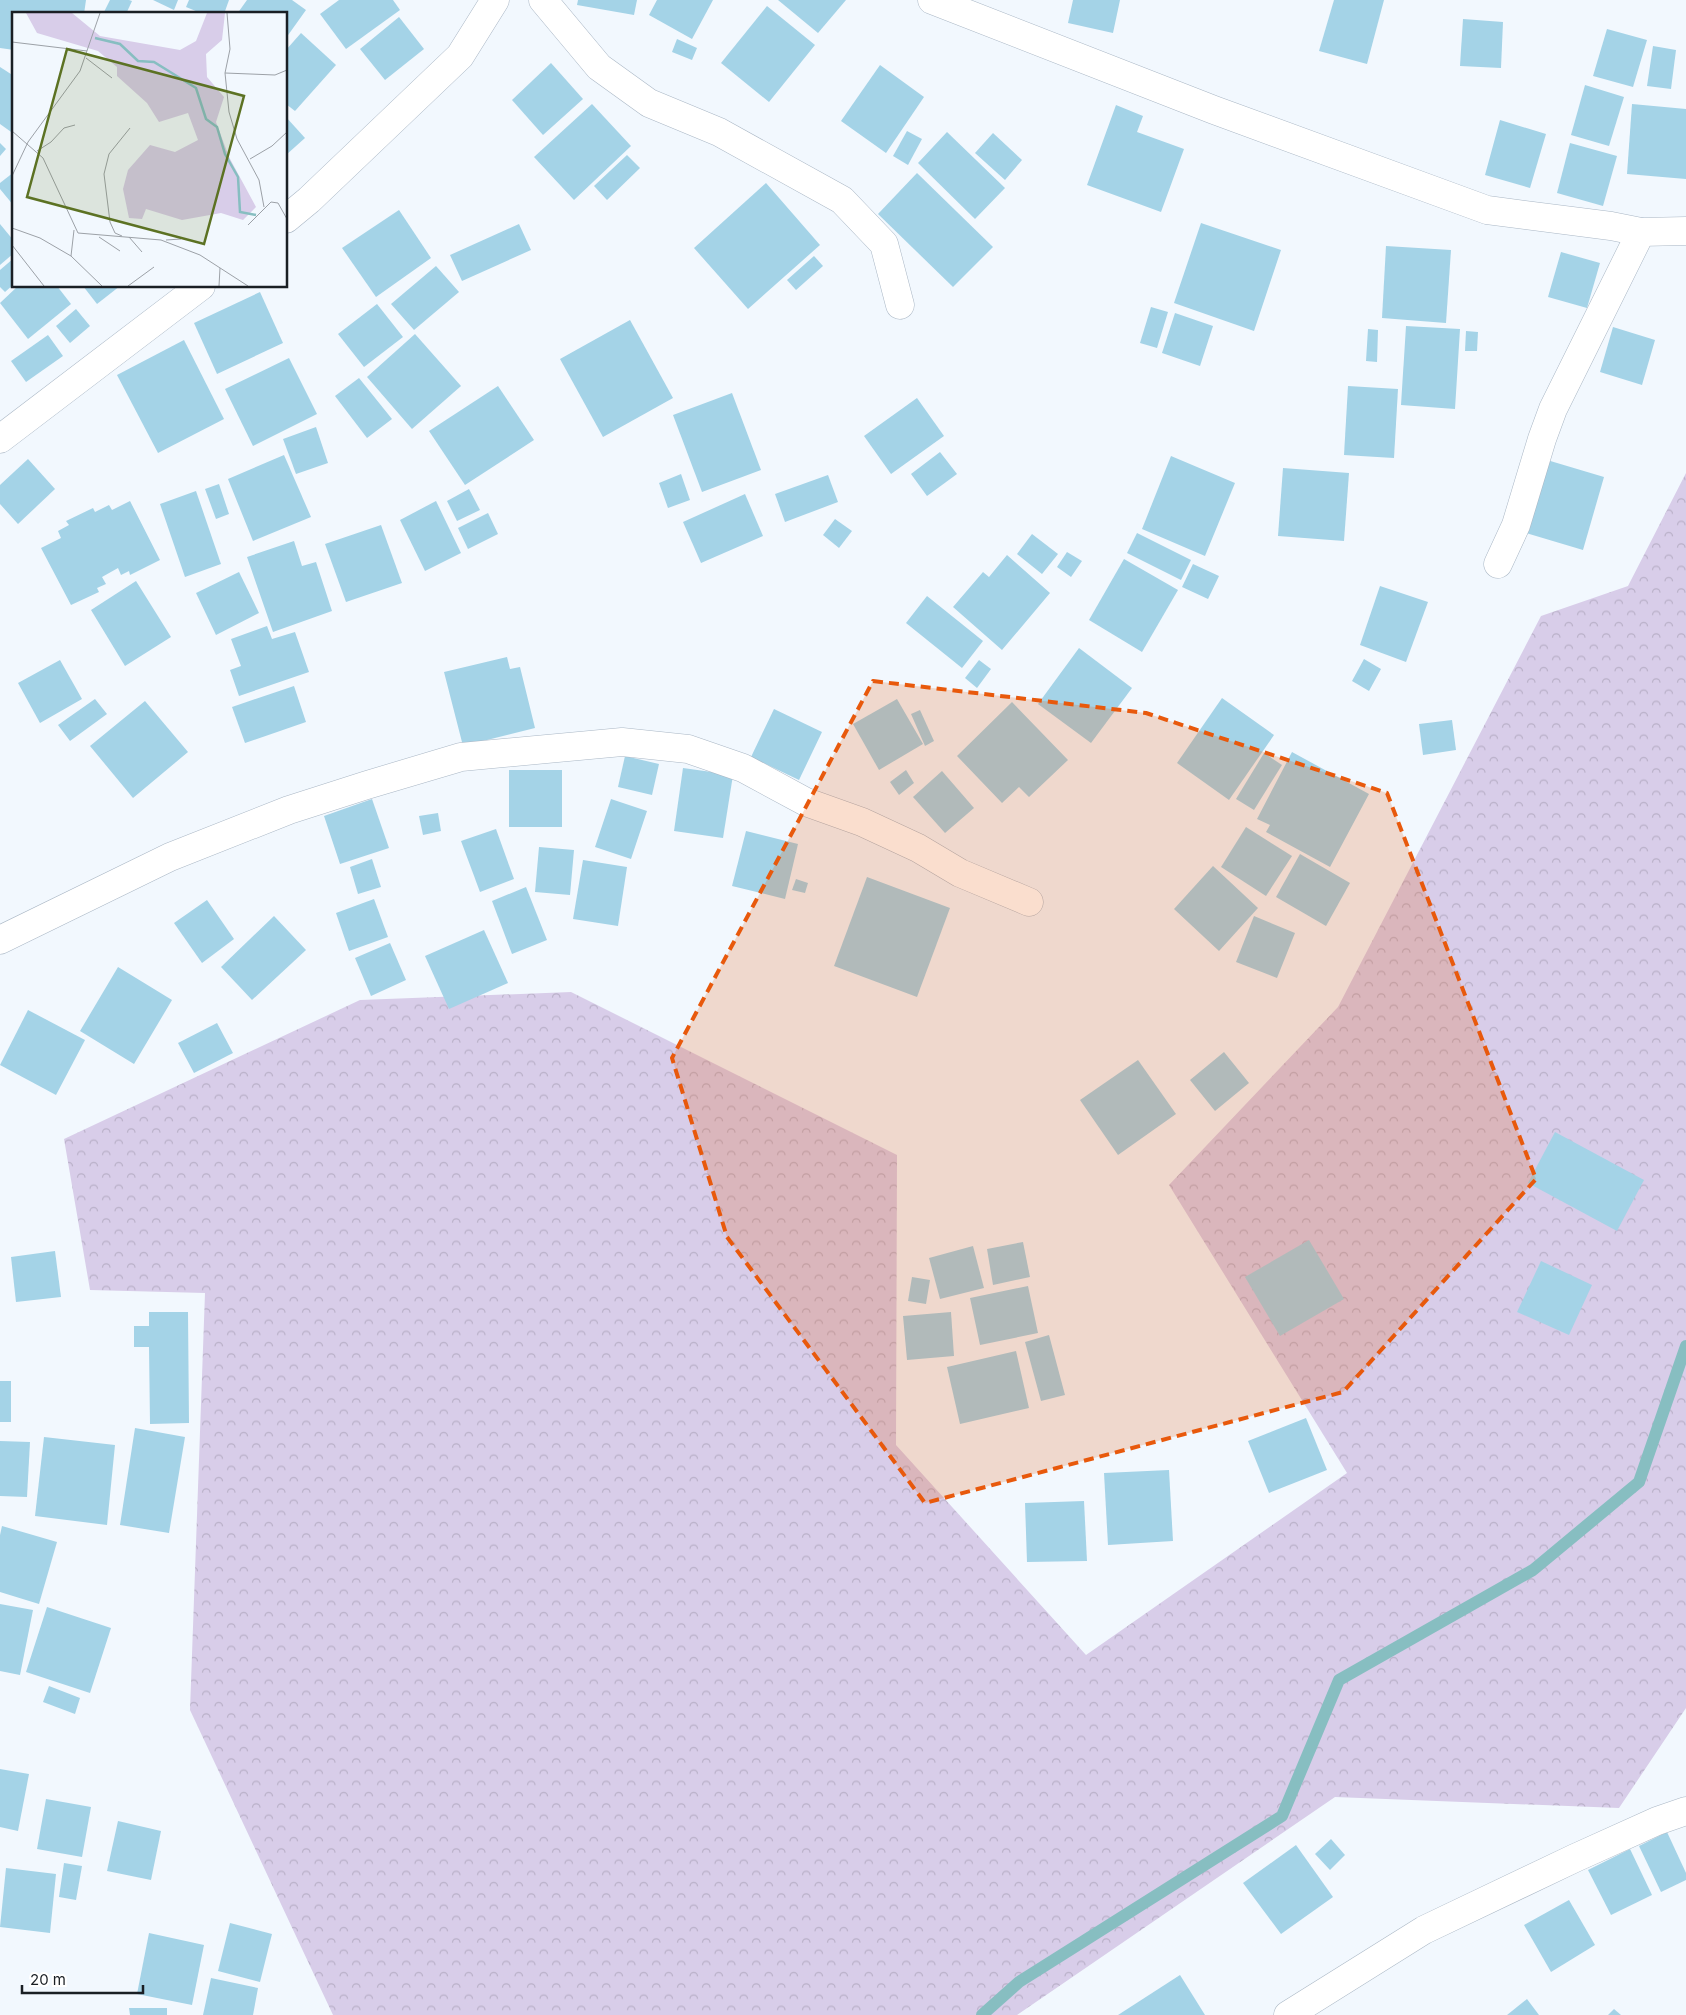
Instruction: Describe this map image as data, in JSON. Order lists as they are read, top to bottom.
{
  "scale_bar": "20 m"
}
